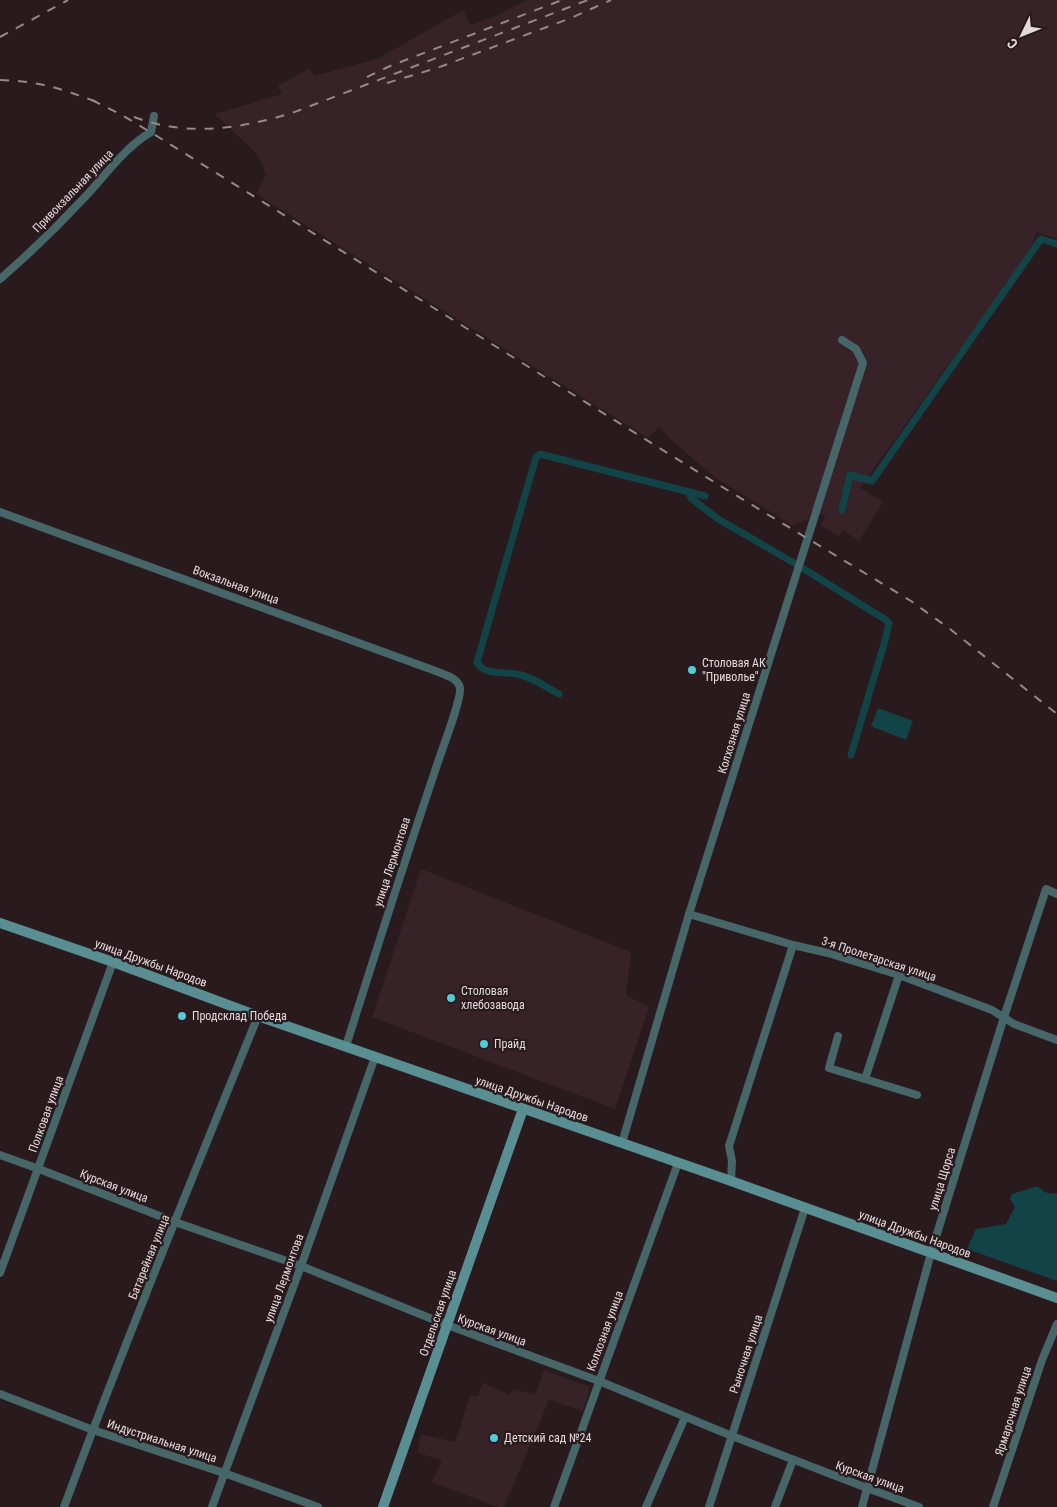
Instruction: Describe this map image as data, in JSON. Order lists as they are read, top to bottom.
{
  "streets": {
    "street": [
      "Привокзальная улица",
      "Вокзальная улица",
      "Колхозная улица",
      "улица Лермонтова",
      "3-я Пролетарская улица",
      "улица Дружбы Народов",
      "Полковая улица",
      "улица Щорса",
      "Курская улица",
      "Батарейная улица",
      "Отдельская улица",
      "Рыночная улица",
      "Ярмарочная улица",
      "Индустриальная улица"
    ]
  },
  "crossings": [
    ["Вокзальная улица", "улица Лермонтова"],
    ["Колхозная улица", "3-я Пролетарская улица"],
    ["Колхозная улица", "улица Дружбы Народов"],
    ["Колхозная улица", "Курская улица"],
    ["улица Лермонтова", "улица Дружбы Народов"],
    ["улица Лермонтова", "Курская улица"],
    ["улица Лермонтова", "Индустриальная улица"],
    ["3-я Пролетарская улица", "улица Щорса"],
    ["улица Дружбы Народов", "Полковая улица"],
    ["улица Дружбы Народов", "улица Щорса"],
    ["улица Дружбы Народов", "Батарейная улица"],
    ["улица Дружбы Народов", "Отдельская улица"],
    ["улица Дружбы Народов", "Рыночная улица"],
    ["Полковая улица", "Курская улица"],
    ["улица Щорса", "Курская улица"],
    ["Курская улица", "Батарейная улица"],
    ["Курская улица", "Отдельская улица"],
    ["Курская улица", "Рыночная улица"],
    ["Батарейная улица", "Индустриальная улица"]
  ],
  "places": [
    "Столовая АК \"Приволье\"",
    "Столовая хлебозавода",
    "Продсклад Победа",
    "Прайд",
    "Детский сад №24"
  ],
  "north": "bottom left"
}
